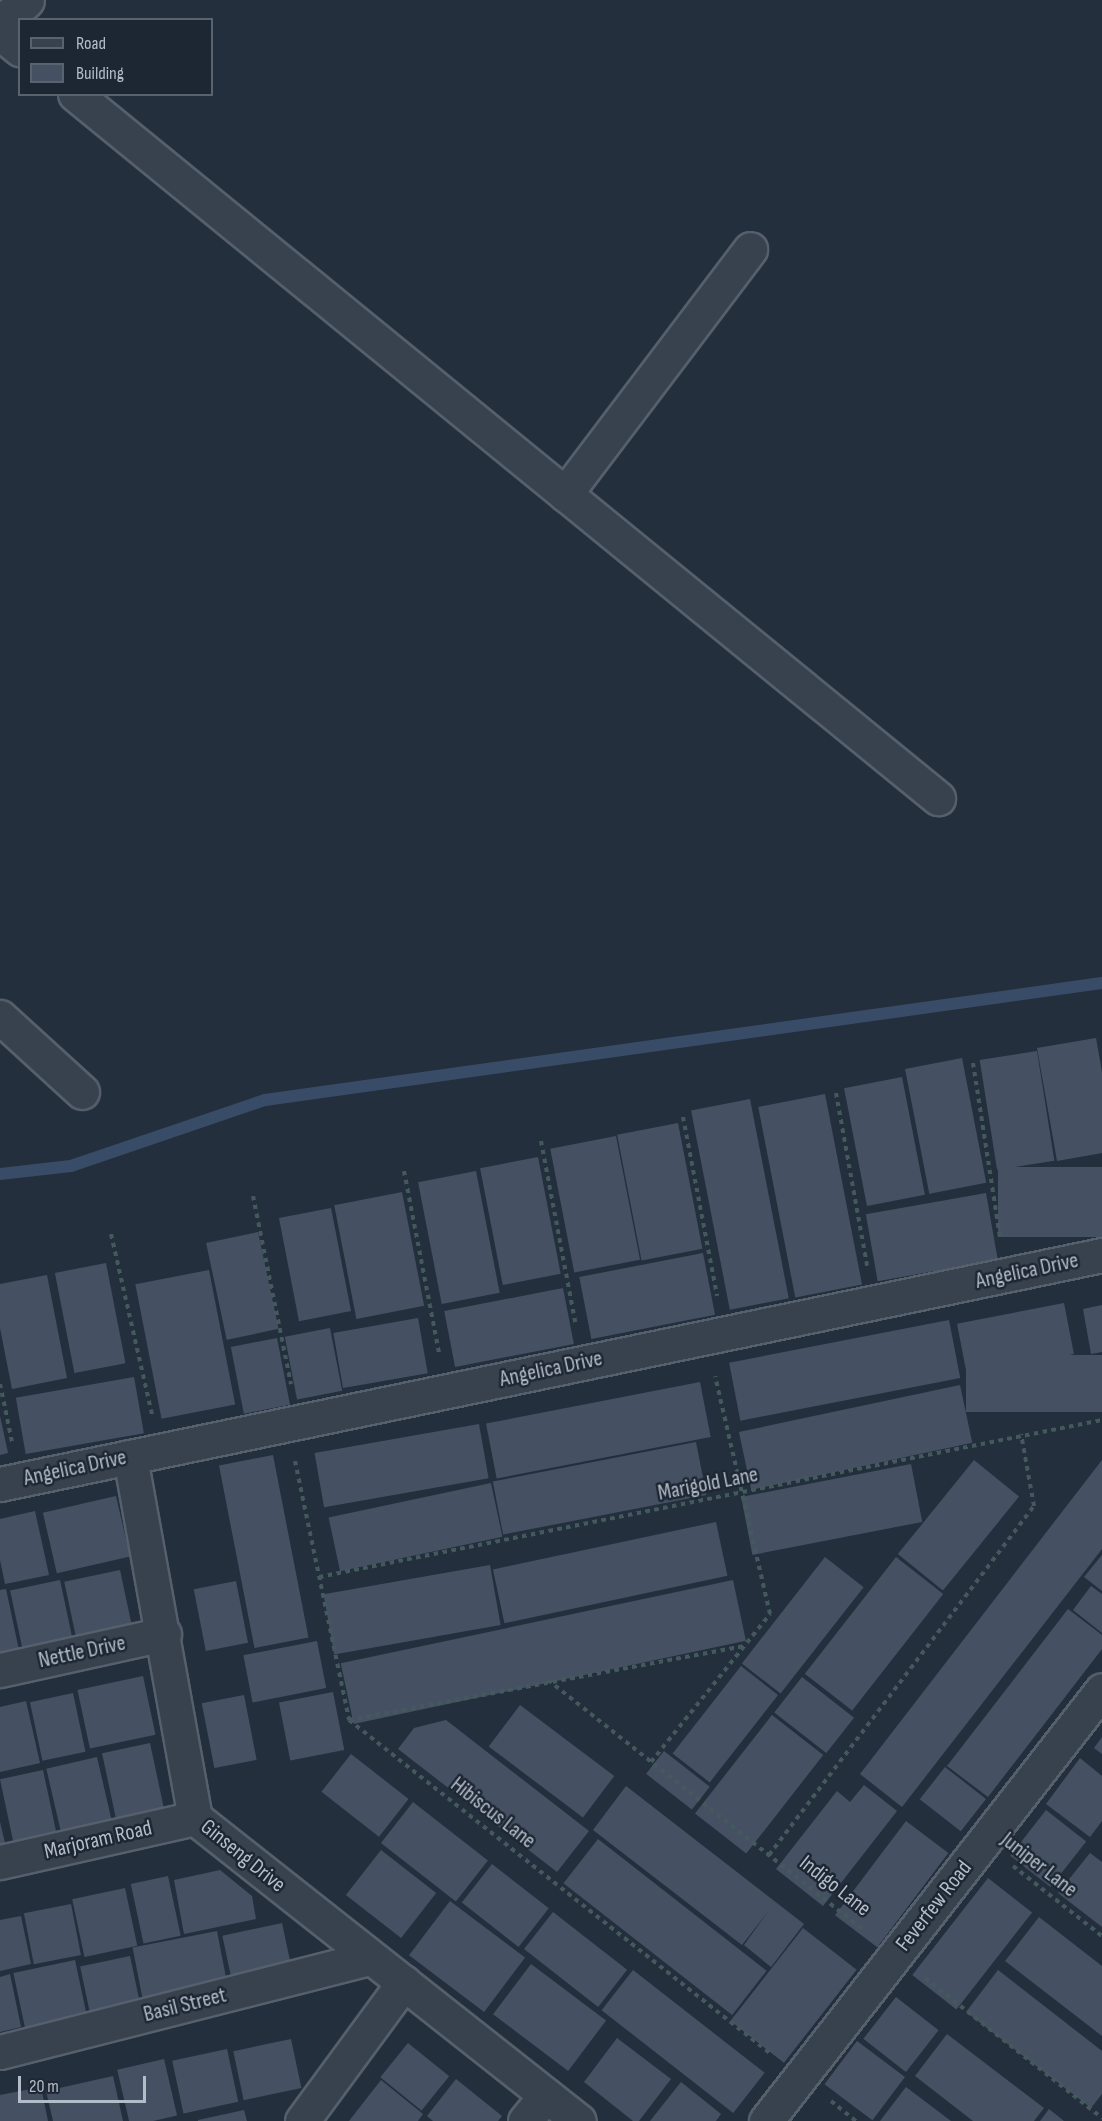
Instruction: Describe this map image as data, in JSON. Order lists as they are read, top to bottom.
{
  "streets": {
    "street": [
      "Angelica Drive",
      "Nettle Drive",
      "Marjoram Road",
      "Ginseng Drive",
      "Feverfew Road",
      "Basil Street"
    ],
    "path": [
      "Marigold Lane",
      "Hibiscus Lane",
      "Juniper Lane",
      "Indigo Lane"
    ]
  },
  "crossings": [
    ["Angelica Drive", "Ginseng Drive"],
    ["Nettle Drive", "Ginseng Drive"],
    ["Hibiscus Lane", "Feverfew Road"],
    ["Marjoram Road", "Ginseng Drive"],
    ["Ginseng Drive", "Basil Street"],
    ["Juniper Lane", "Feverfew Road"],
    ["Indigo Lane", "Feverfew Road"]
  ],
  "legend": ["Road", "Building"],
  "scale_bar": "20 m"
}
